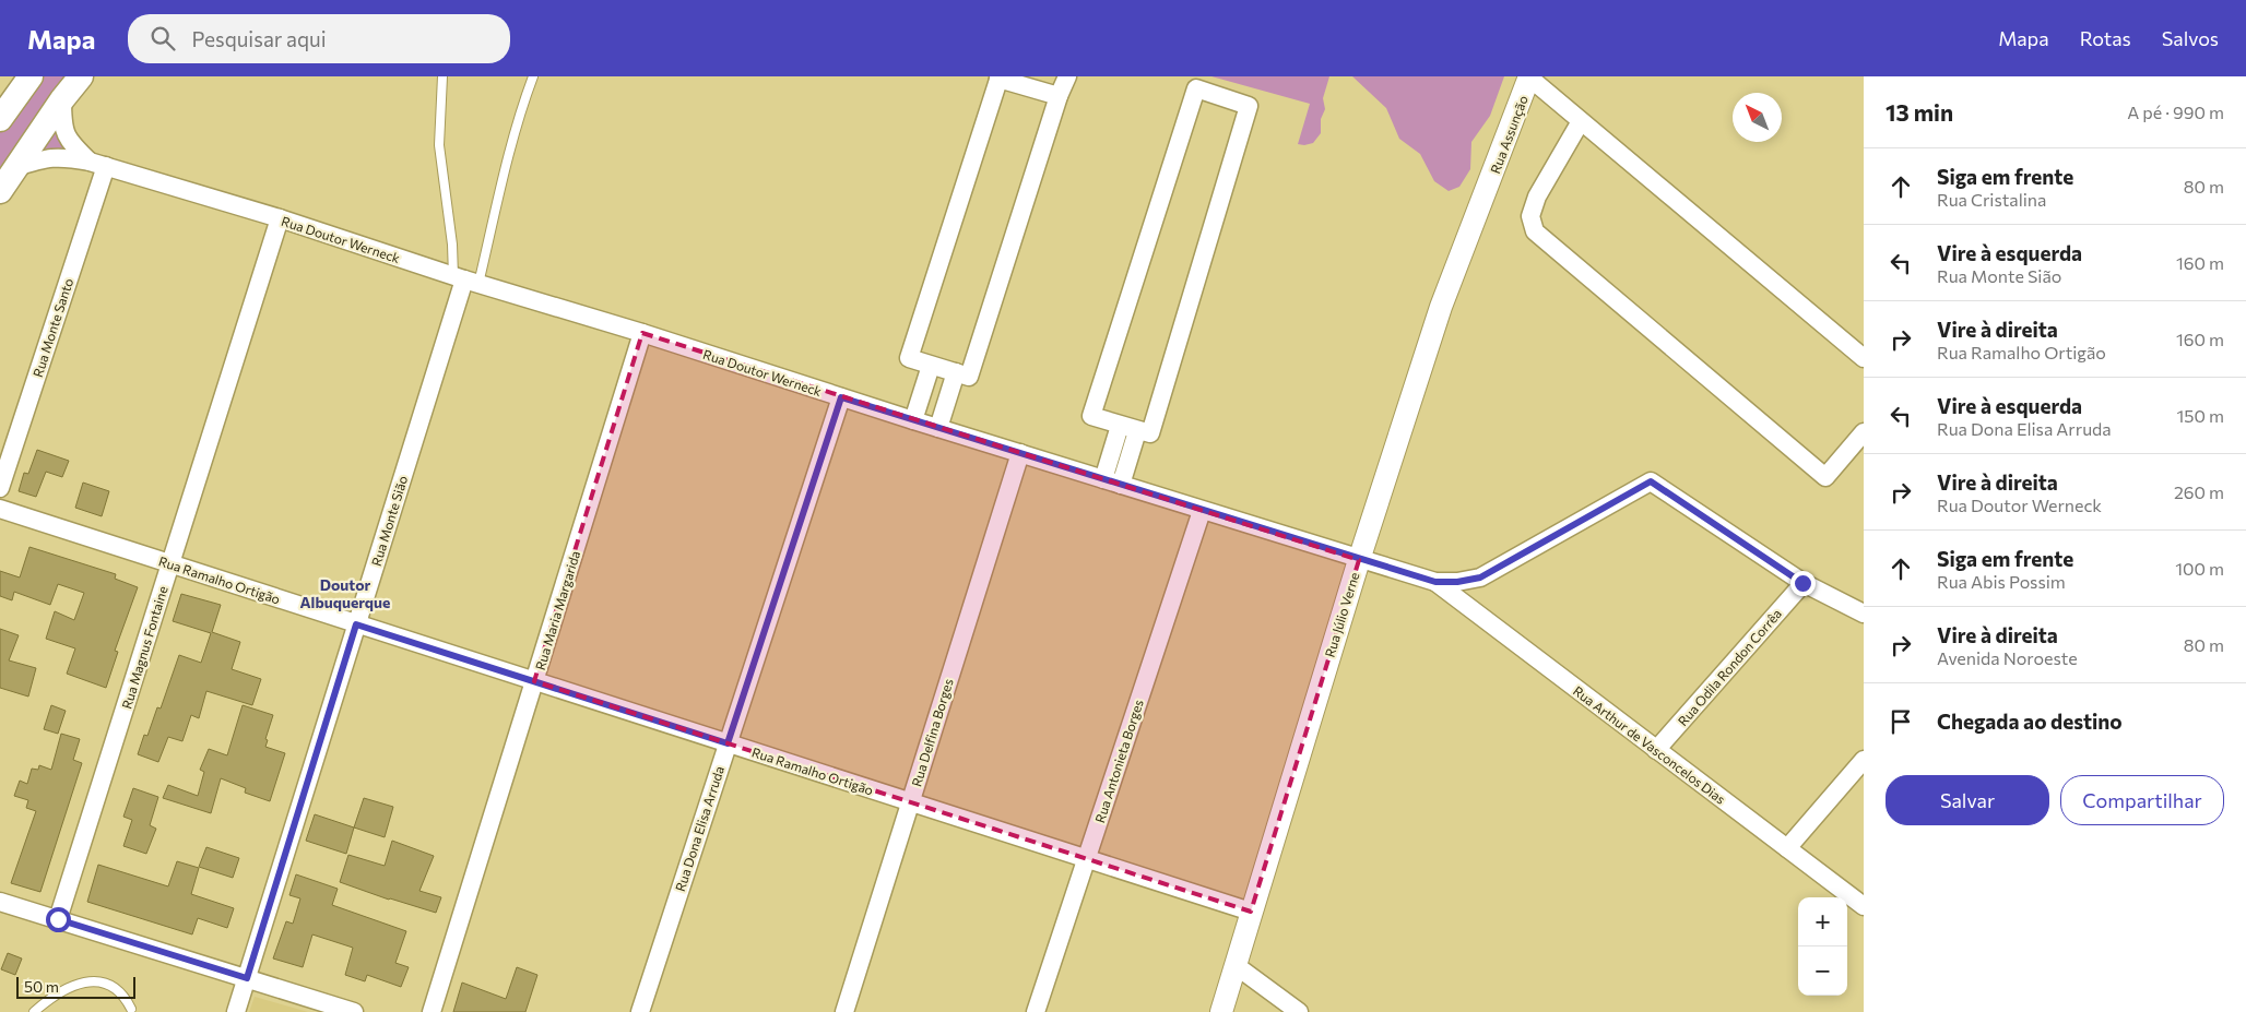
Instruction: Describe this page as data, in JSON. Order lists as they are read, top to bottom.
{
  "streets": {
    "street": [
      "Rua Assunção",
      "Rua Doutor Werneck",
      "Rua Monte Santo",
      "Rua Monte Sião",
      "Rua Ramalho Ortigão",
      "Rua Maria Margarida",
      "Rua Júlio Verne",
      "Rua Magnus Fontaine",
      "Rua Odila Rondon Corrêa",
      "Rua Delfina Borges",
      "Rua Arthur de Vasconcelos Dias",
      "Rua Antonieta Borges",
      "Rua Dona Elisa Arruda"
    ]
  },
  "crossings": [
    ["Rua Assunção", "Rua Júlio Verne"],
    ["Rua Doutor Werneck", "Rua Monte Santo"],
    ["Rua Doutor Werneck", "Rua Monte Sião"],
    ["Rua Doutor Werneck", "Rua Maria Margarida"],
    ["Rua Doutor Werneck", "Rua Júlio Verne"],
    ["Rua Doutor Werneck", "Rua Magnus Fontaine"],
    ["Rua Doutor Werneck", "Rua Delfina Borges"],
    ["Rua Doutor Werneck", "Rua Arthur de Vasconcelos Dias"],
    ["Rua Doutor Werneck", "Rua Antonieta Borges"],
    ["Rua Doutor Werneck", "Rua Dona Elisa Arruda"],
    ["Rua Monte Sião", "Rua Ramalho Ortigão"],
    ["Rua Ramalho Ortigão", "Rua Maria Margarida"],
    ["Rua Ramalho Ortigão", "Rua Júlio Verne"],
    ["Rua Ramalho Ortigão", "Rua Magnus Fontaine"],
    ["Rua Ramalho Ortigão", "Rua Delfina Borges"],
    ["Rua Ramalho Ortigão", "Rua Antonieta Borges"],
    ["Rua Ramalho Ortigão", "Rua Dona Elisa Arruda"],
    ["Rua Odila Rondon Corrêa", "Rua Arthur de Vasconcelos Dias"]
  ],
  "districts": ["Doutor Albuquerque"],
  "scale_bar": "50 m",
  "north": "top left",
  "page": {
    "header": "Mapa",
    "search": "Pesquisar aqui",
    "nav": ["Mapa", "Rotas", "Salvos"],
    "heading": ["13 min", "A pé · 990 m"],
    "list": [
      ["Siga em frente", "Rua Cristalina", "80 m"],
      ["Vire à esquerda", "Rua Monte Sião", "160 m"],
      ["Vire à direita", "Rua Ramalho Ortigão", "160 m"],
      ["Vire à esquerda", "Rua Dona Elisa Arruda", "150 m"],
      ["Vire à direita", "Rua Doutor Werneck", "260 m"],
      ["Siga em frente", "Rua Abis Possim", "100 m"],
      ["Vire à direita", "Avenida Noroeste", "80 m"],
      "Chegada ao destino"
    ],
    "buttons": ["Salvar", "Compartilhar"],
    "map_buttons": ["+", "−"],
    "scale": "50 m"
  }
}
